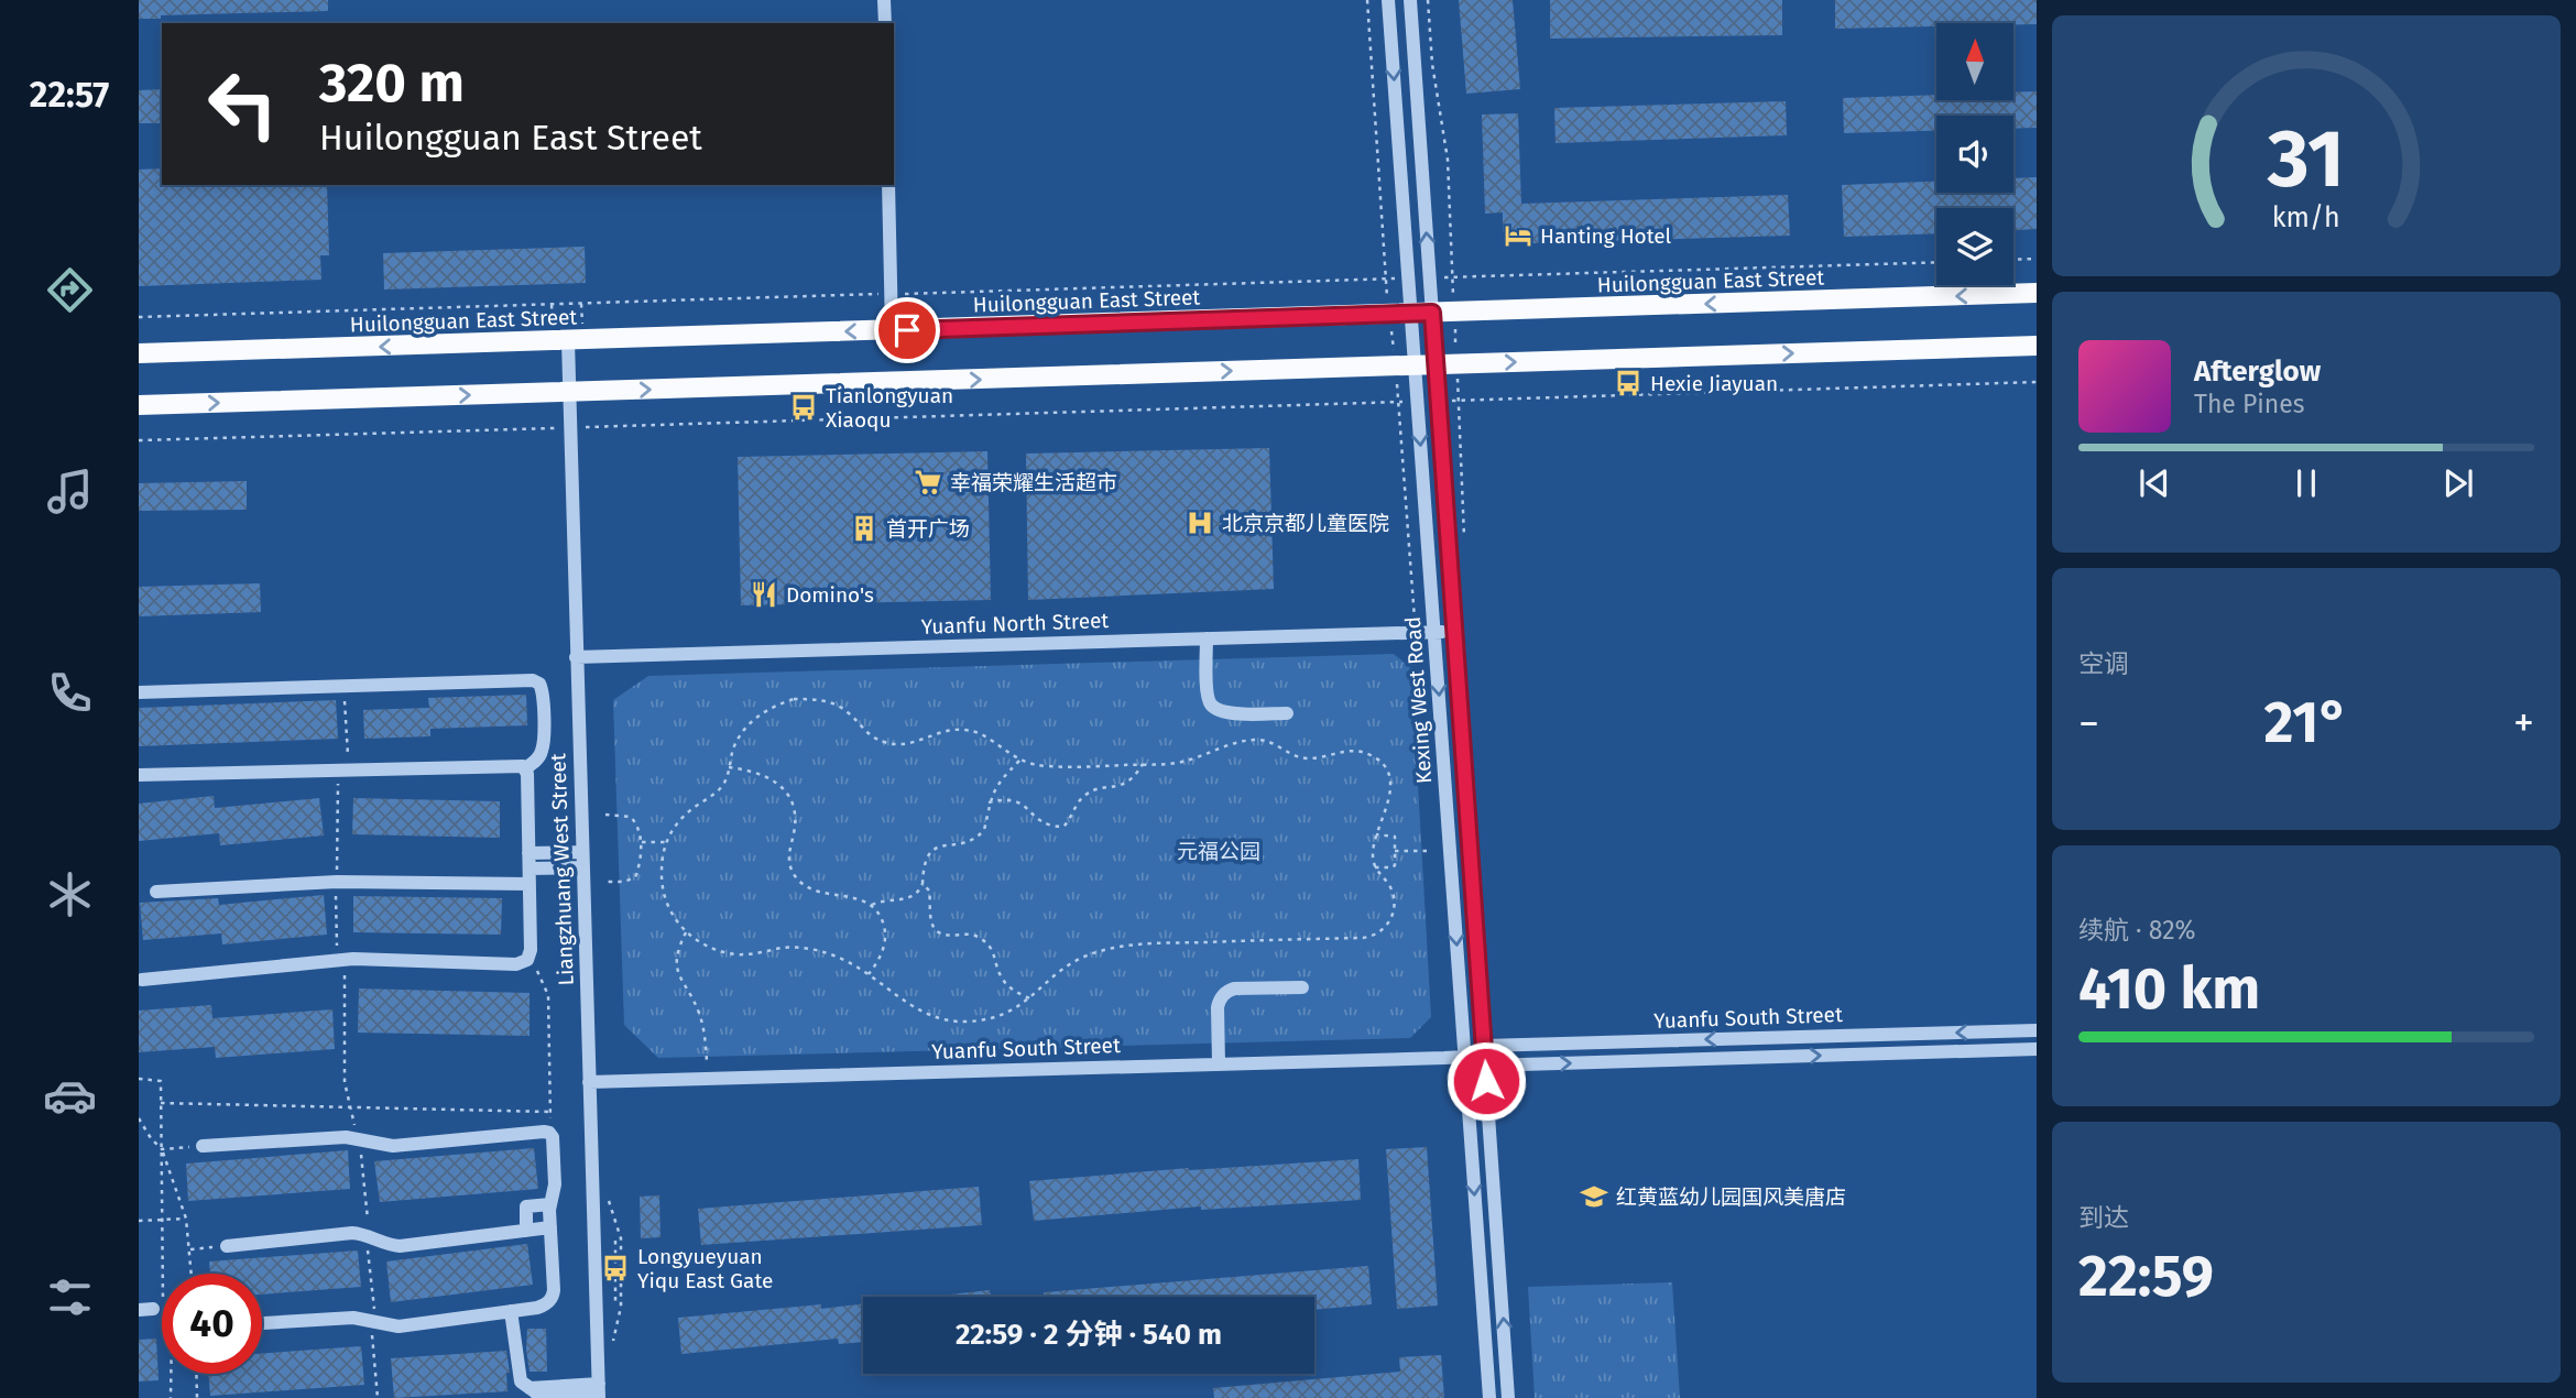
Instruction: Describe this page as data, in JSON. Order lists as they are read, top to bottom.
{
  "streets": {
    "main road": ["Huilongguan East Street"],
    "street": [
      "Yuanfu North Street",
      "Kexing West Road",
      "Liangzhuang West Street",
      "Yuanfu South Street"
    ]
  },
  "crossings": [
    ["Huilongguan East Street", "Kexing West Road"],
    ["Huilongguan East Street", "Liangzhuang West Street"],
    ["Yuanfu North Street", "Kexing West Road"],
    ["Yuanfu North Street", "Liangzhuang West Street"],
    ["Kexing West Road", "Yuanfu South Street"],
    ["Liangzhuang West Street", "Yuanfu South Street"]
  ],
  "parks": ["元福公园"],
  "places": {
    "hotel": ["Hanting Hotel"],
    "bus stop": ["Hexie Jiayuan", "Tianlongyuan Xiaoqu", "Longyueyuan Yiqu East Gate"],
    "supermarket": ["幸福荣耀生活超市"],
    "hospital": ["北京京都儿童医院"],
    "building": ["首开广场"],
    "restaurant": ["Domino's"],
    "school or university": ["红黄蓝幼儿园国风美唐店"]
  },
  "north": "top",
  "page": {
    "tabs": "22:57",
    "turn": ["320 m", "Huilongguan East Street"],
    "song": ["Afterglow", "The Pines"],
    "tile": [
      "空调",
      ["续航 · 82%", "410 km"],
      ["到达", "22:59"]
    ],
    "heat": ["−", "21°", "+"],
    "limit": "40",
    "trip": "22:59 · 2 分钟 · 540 m",
    "gauge": ["31", "km/h"]
  }
}
